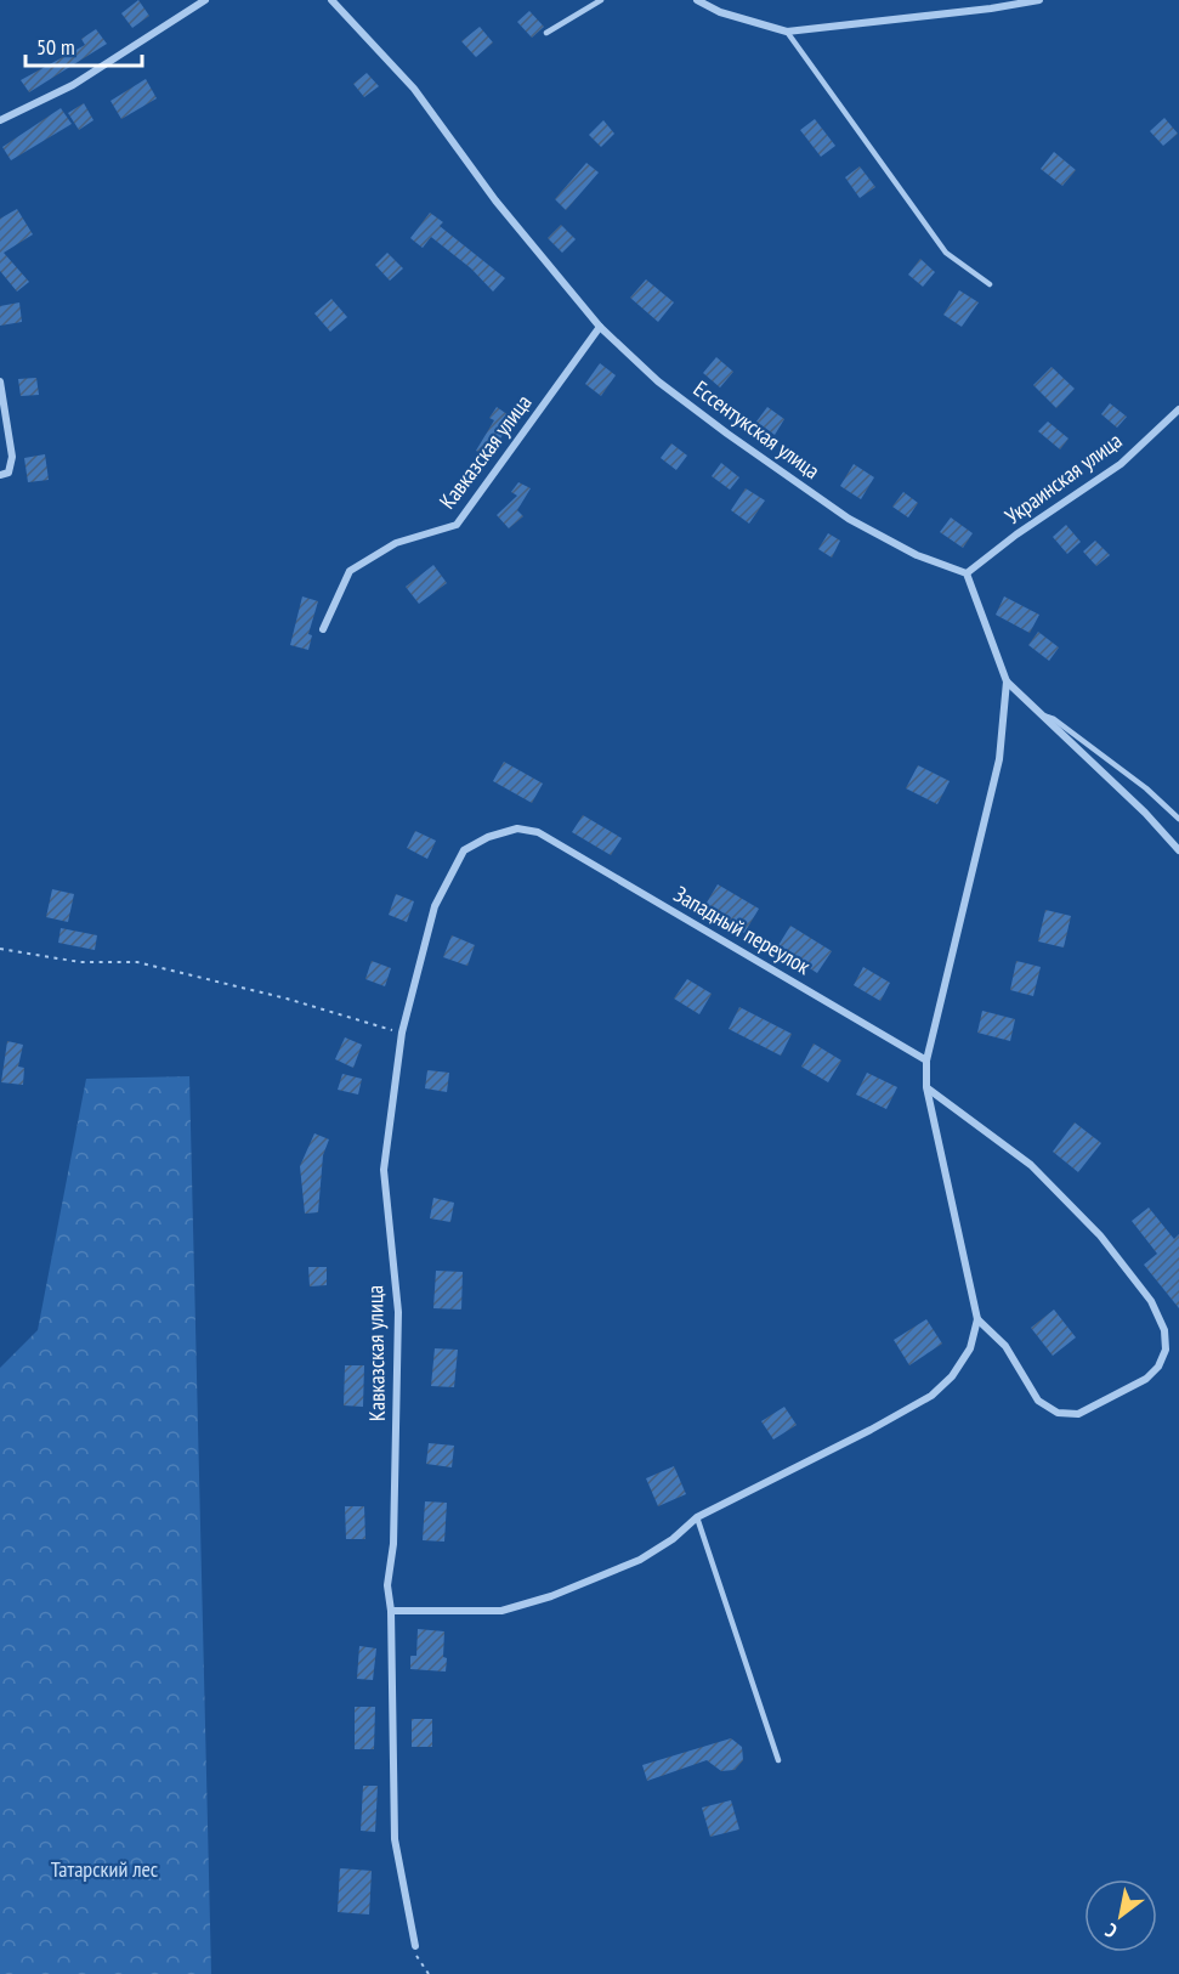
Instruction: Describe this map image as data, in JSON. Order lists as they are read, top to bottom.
{
  "streets": {
    "street": [
      "Ессентукская улица",
      "Кавказская улица",
      "Украинская улица",
      "Западный переулок"
    ]
  },
  "crossings": [
    ["Ессентукская улица", "Кавказская улица"],
    ["Ессентукская улица", "Украинская улица"],
    ["Кавказская улица", "Западный переулок"]
  ],
  "parks": ["Татарский лес"],
  "scale_bar": "50 m",
  "north": "bottom left"
}
